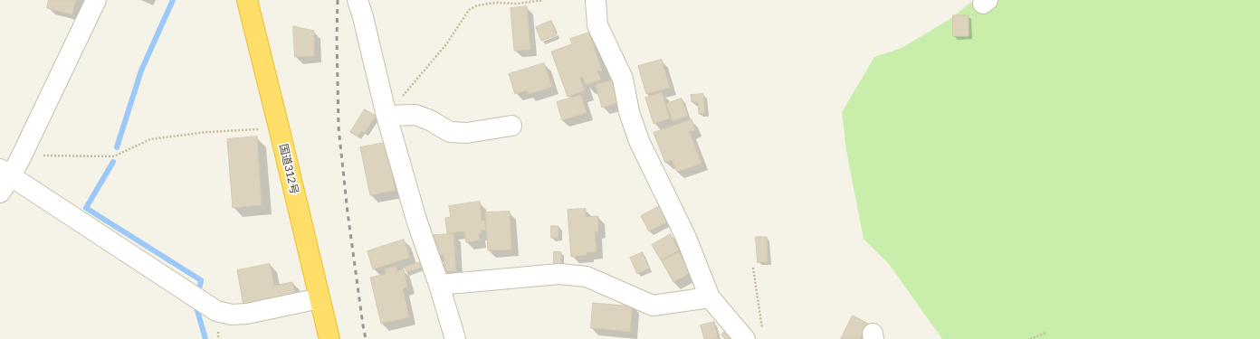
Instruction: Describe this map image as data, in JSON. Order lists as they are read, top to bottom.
{
  "streets": {
    "highway": ["国道312号"]
  }
}
